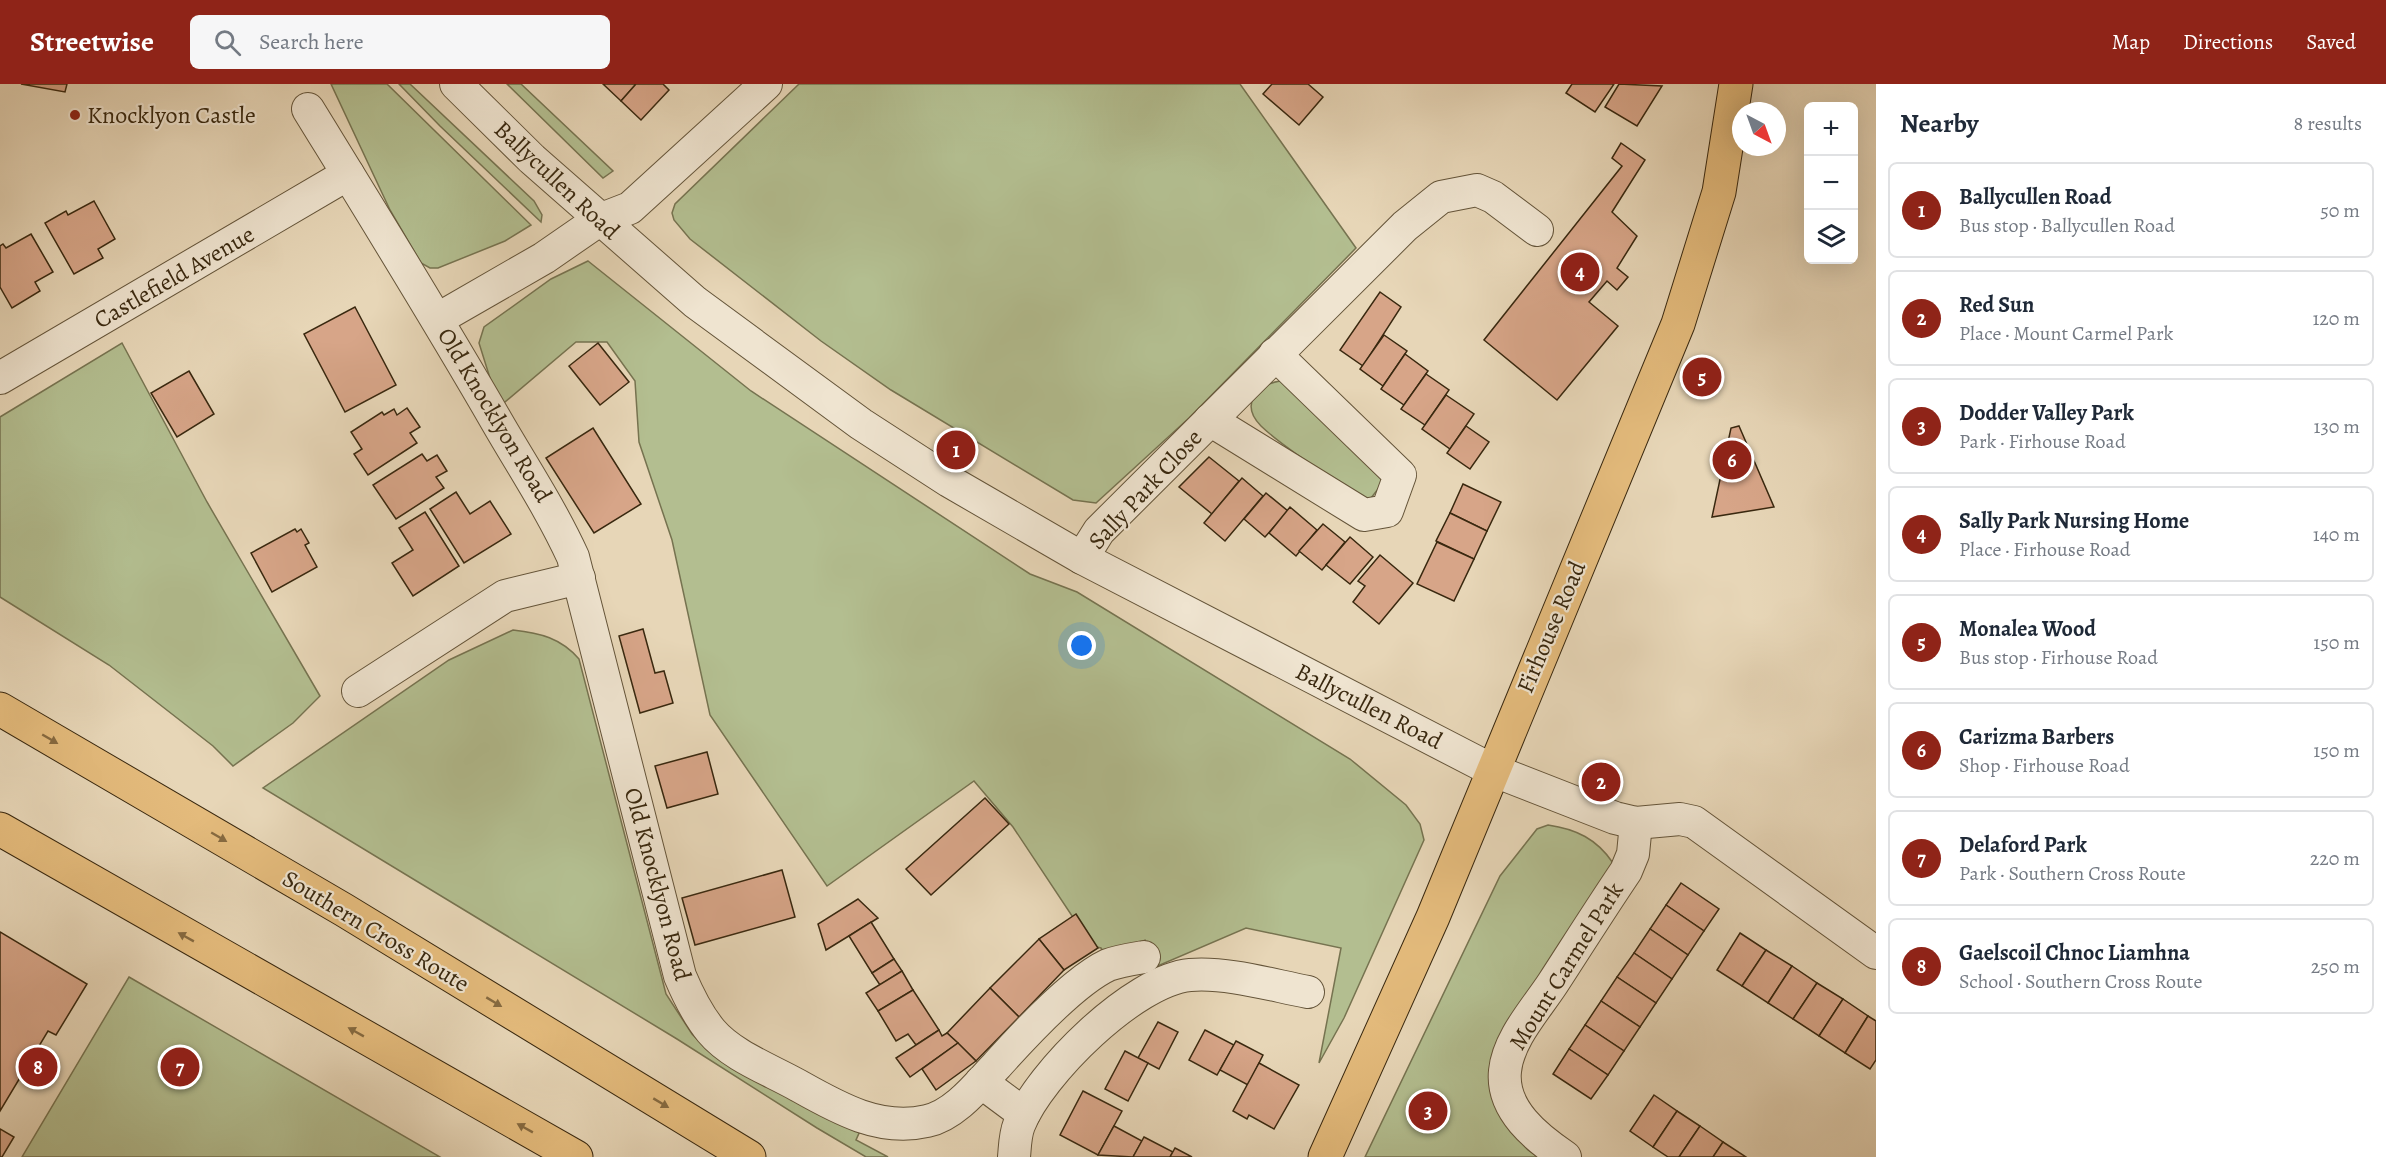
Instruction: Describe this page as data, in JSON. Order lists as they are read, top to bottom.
{
  "streets": {
    "main road": ["Firhouse Road", "Southern Cross Route"],
    "street": [
      "Ballycullen Road",
      "Castlefield Avenue",
      "Old Knocklyon Road",
      "Sally Park Close",
      "Mount Carmel Park"
    ]
  },
  "crossings": [
    ["Ballycullen Road", "Sally Park Close"],
    ["Ballycullen Road", "Firhouse Road"],
    ["Castlefield Avenue", "Old Knocklyon Road"]
  ],
  "places": ["Knocklyon Castle"],
  "north": "bottom right",
  "page": {
    "header": "Streetwise",
    "search": "Search here",
    "nav": ["Map", "Directions", "Saved"],
    "heading": ["Nearby", "8 results"],
    "map_buttons": ["+", "−"],
    "list": [
      {
        "mark": "1",
        "name": "Ballycullen Road",
        "note": "Bus stop · Ballycullen Road",
        "value": "50 m"
      },
      {
        "mark": "2",
        "name": "Red Sun",
        "note": "Place · Mount Carmel Park",
        "value": "120 m"
      },
      {
        "mark": "3",
        "name": "Dodder Valley Park",
        "note": "Park · Firhouse Road",
        "value": "130 m"
      },
      {
        "mark": "4",
        "name": "Sally Park Nursing Home",
        "note": "Place · Firhouse Road",
        "value": "140 m"
      },
      {
        "mark": "5",
        "name": "Monalea Wood",
        "note": "Bus stop · Firhouse Road",
        "value": "150 m"
      },
      {
        "mark": "6",
        "name": "Carizma Barbers",
        "note": "Shop · Firhouse Road",
        "value": "150 m"
      },
      {
        "mark": "7",
        "name": "Delaford Park",
        "note": "Park · Southern Cross Route",
        "value": "220 m"
      },
      {
        "mark": "8",
        "name": "Gaelscoil Chnoc Liamhna",
        "note": "School · Southern Cross Route",
        "value": "250 m"
      }
    ],
    "pins": [
      "4",
      "5",
      "1",
      "6",
      "2",
      "7",
      "8",
      "3"
    ]
  }
}
